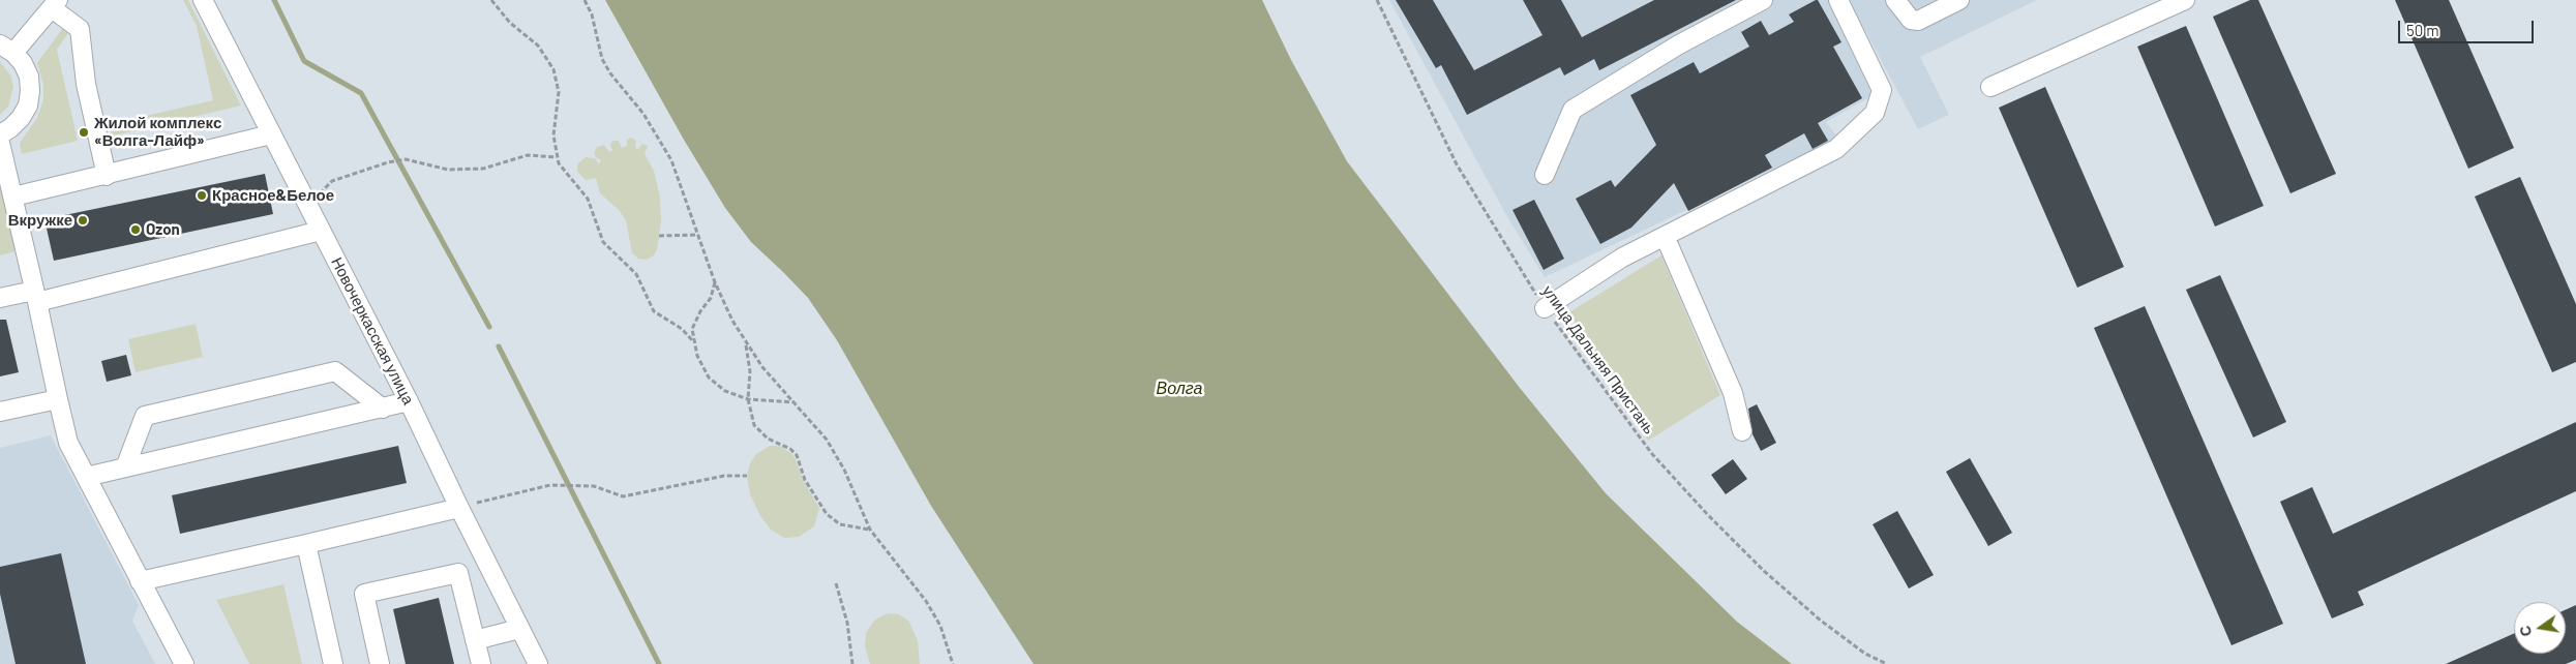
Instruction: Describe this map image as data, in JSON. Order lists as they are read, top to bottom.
{
  "streets": {
    "street": ["Новочеркасская улица"],
    "path": ["улица Дальняя Пристань"]
  },
  "water": ["Волга"],
  "places": [
    "Жилой комплекс «Волга-Лайф»",
    "Красное&Белое",
    "Вкружке",
    "Ozon"
  ],
  "scale_bar": "50 m",
  "north": "left"
}
